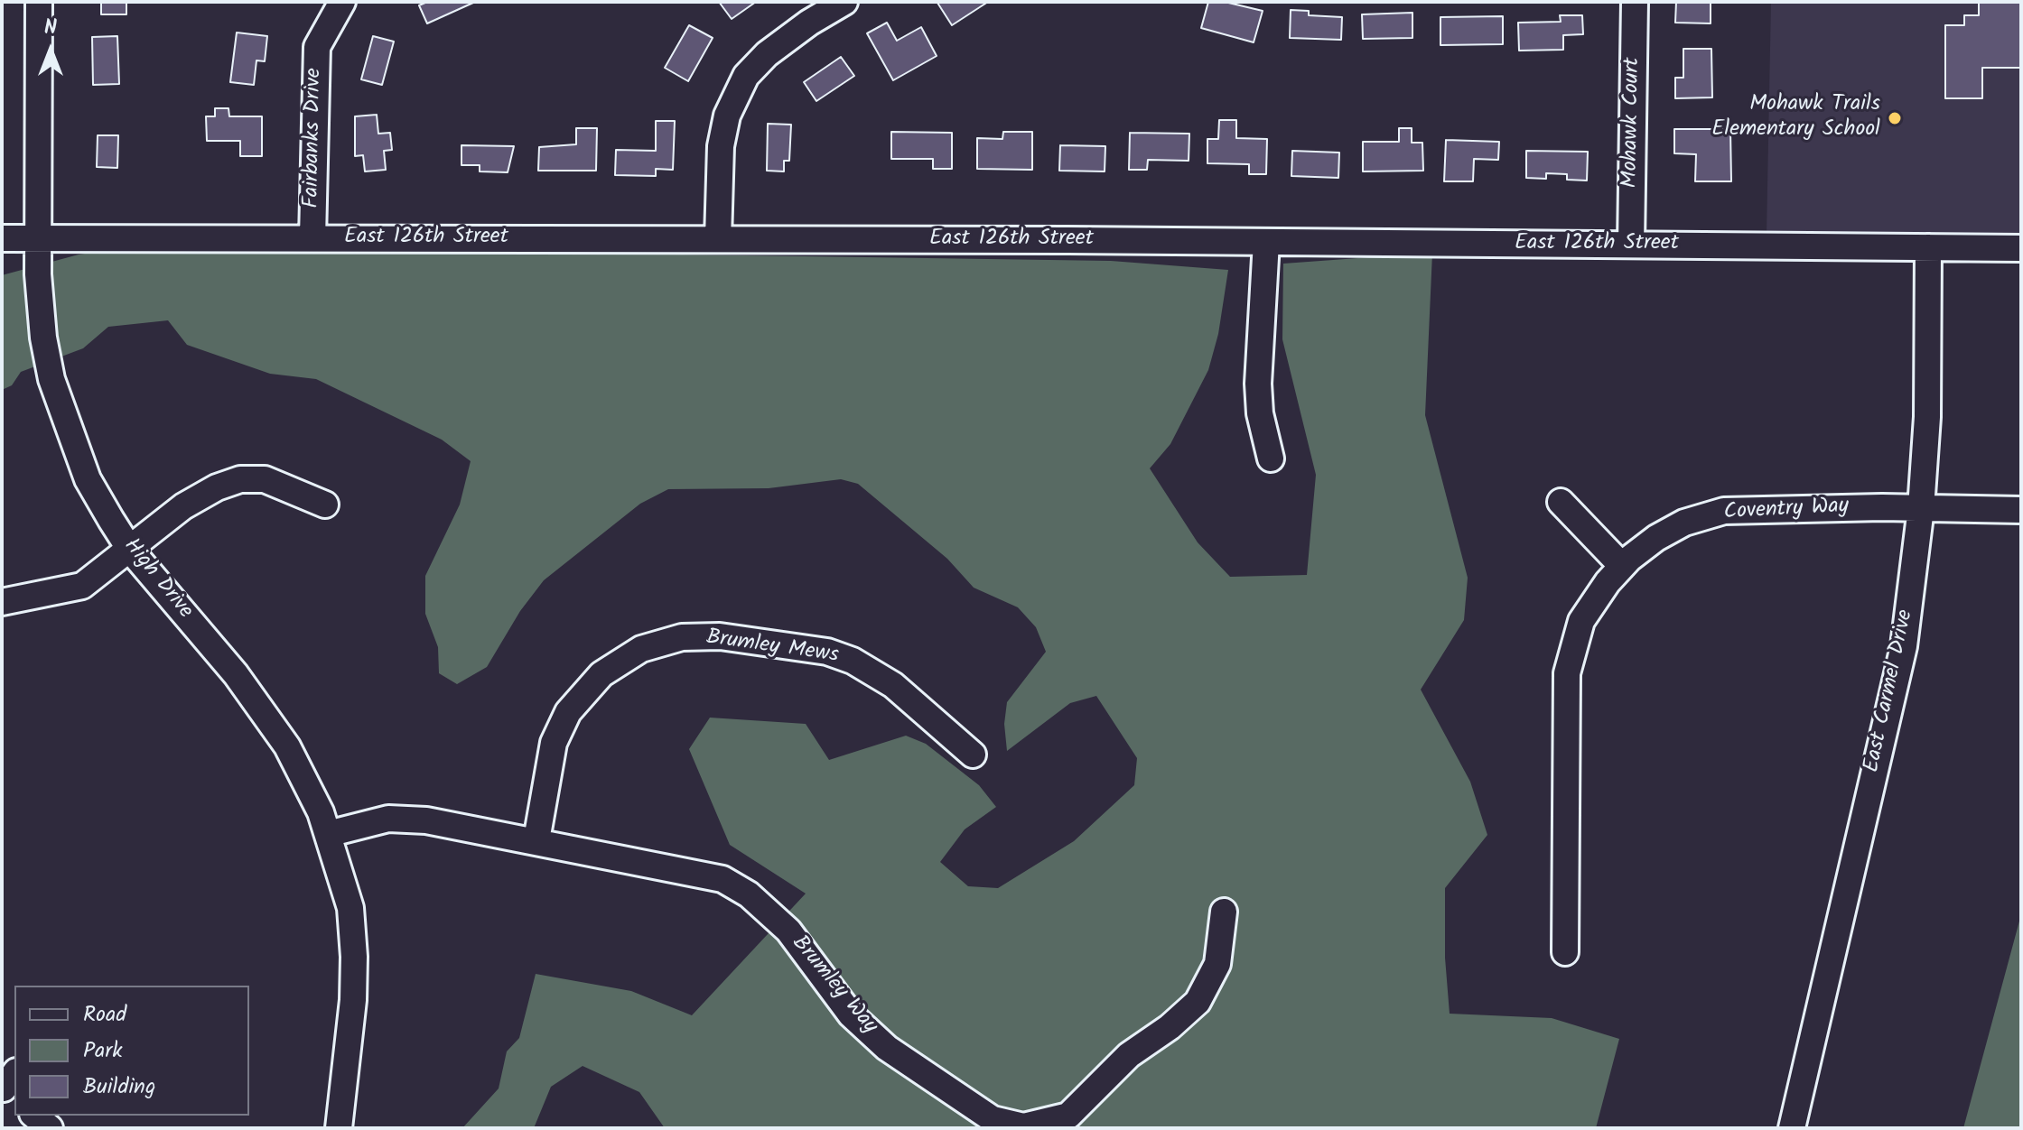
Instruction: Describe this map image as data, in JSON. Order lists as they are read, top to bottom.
{
  "streets": {
    "street": [
      "Mohawk Court",
      "Fairbanks Drive",
      "East 126th Street",
      "Coventry Way",
      "High Drive",
      "Brumley Mews",
      "East Carmel Drive",
      "Brumley Way"
    ]
  },
  "crossings": [
    ["Mohawk Court", "East 126th Street"],
    ["Fairbanks Drive", "East 126th Street"],
    ["East 126th Street", "High Drive"],
    ["East 126th Street", "East Carmel Drive"],
    ["Coventry Way", "East Carmel Drive"],
    ["High Drive", "Brumley Way"],
    ["Brumley Mews", "Brumley Way"]
  ],
  "places": ["Mohawk Trails Elementary School"],
  "legend": ["Road", "Park", "Building"],
  "north": "top"
}
